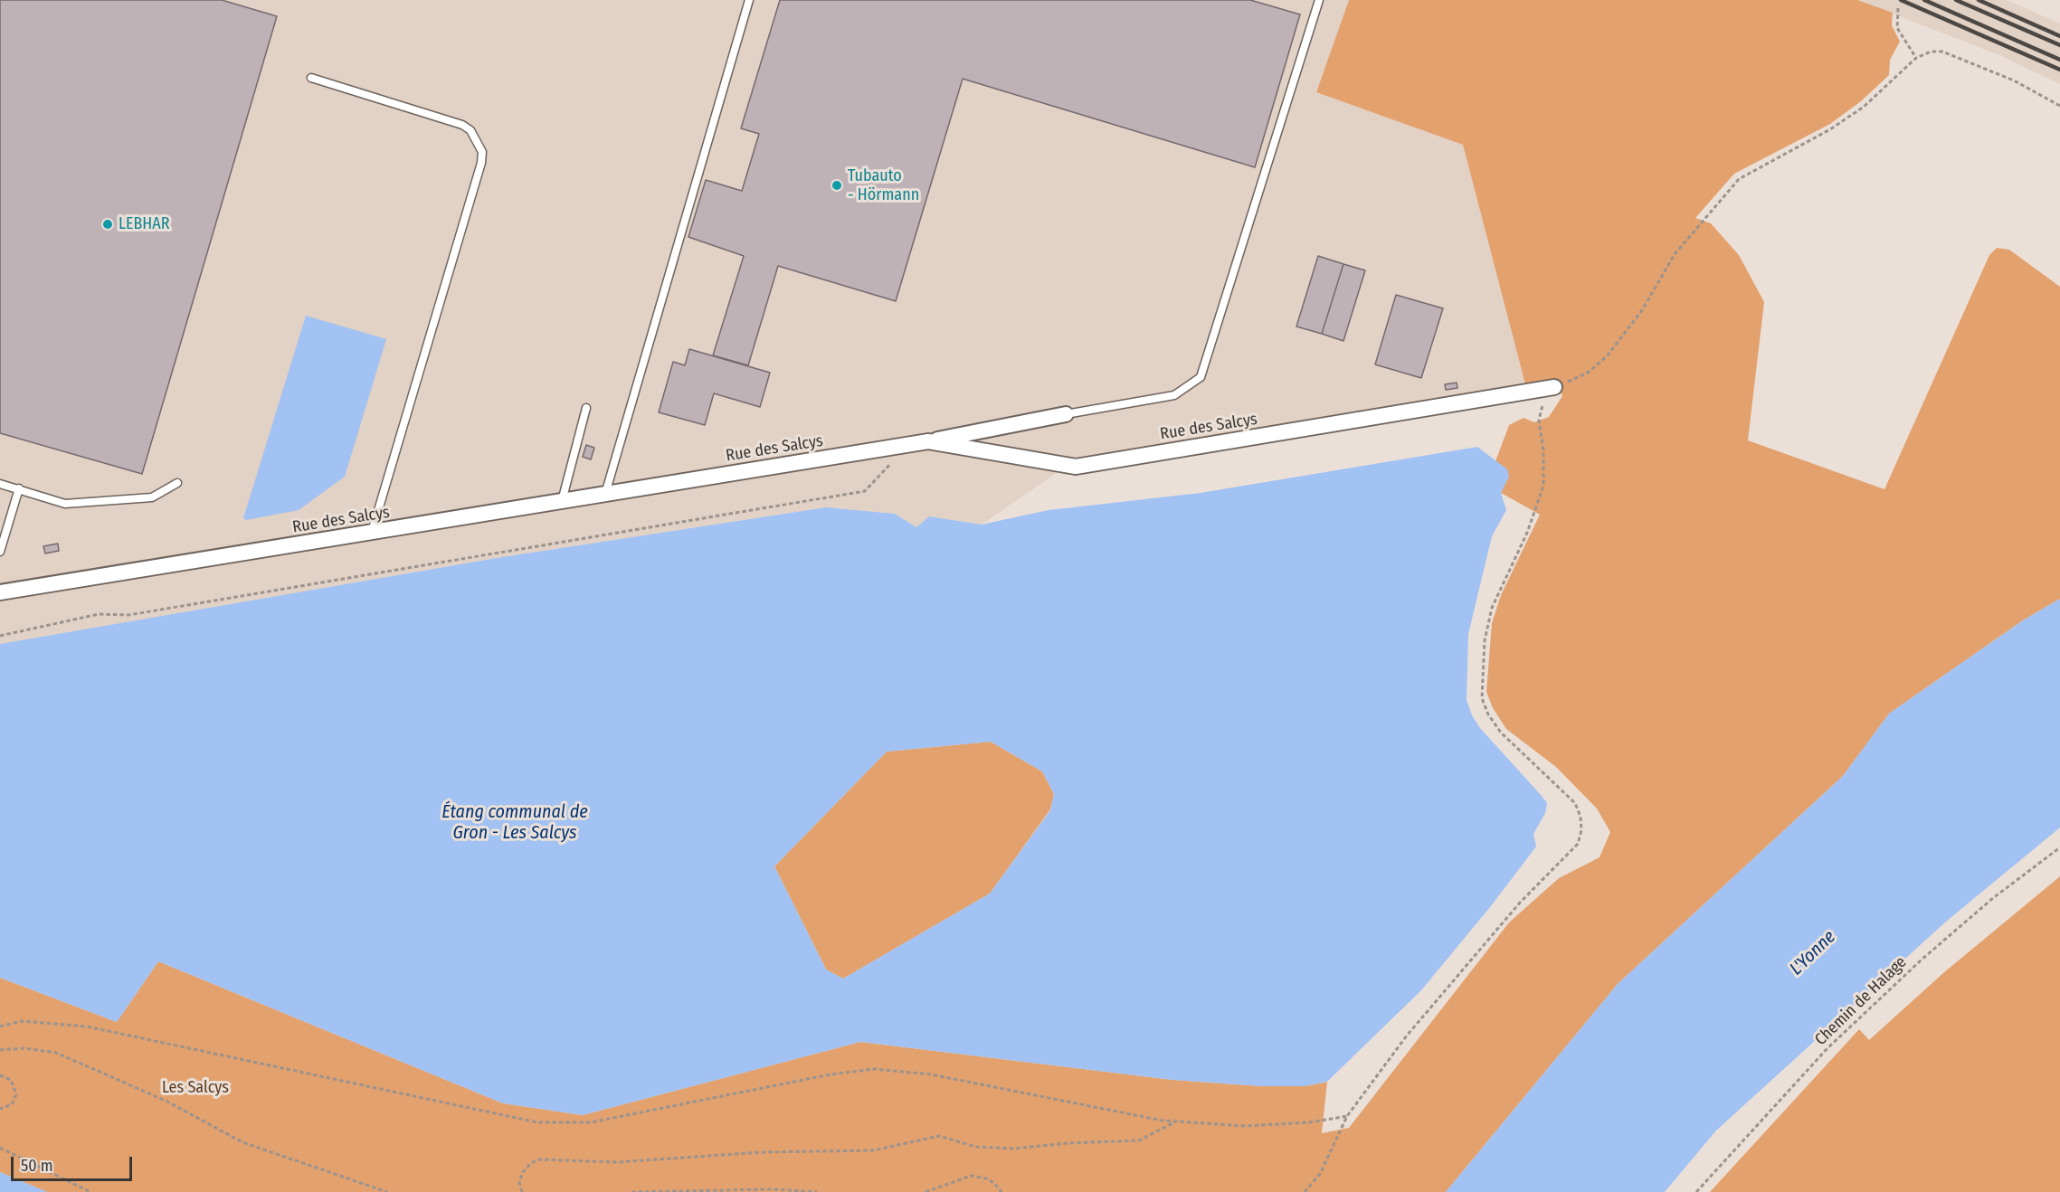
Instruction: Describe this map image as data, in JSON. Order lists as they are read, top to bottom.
{
  "streets": {
    "street": ["Rue des Salcys"],
    "path": ["Chemin de Halage"]
  },
  "water": ["Étang communal de Gron - Les Salcys", "L'Yonne"],
  "parks": ["Les Salcys"],
  "places": ["Tubauto - Hörmann", "LEBHAR"],
  "scale_bar": "50 m"
}
